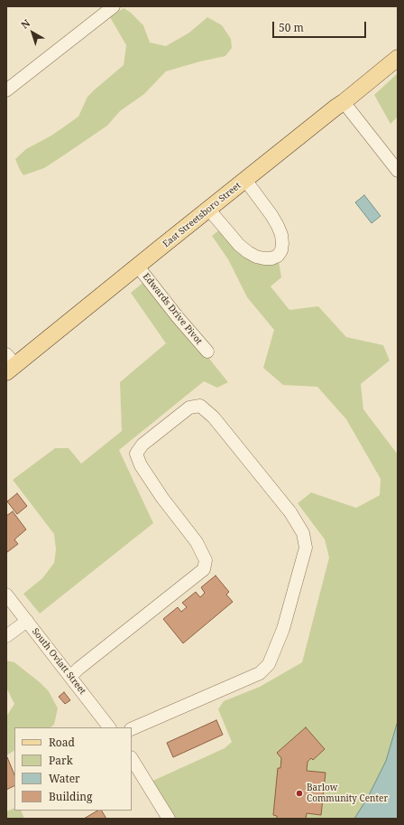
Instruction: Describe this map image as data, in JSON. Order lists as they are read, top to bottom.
{
  "streets": {
    "main road": ["East Streetsboro Street"],
    "street": ["Edwards Drive Pivot", "South Oviatt Street"]
  },
  "crossings": [
    ["East Streetsboro Street", "Edwards Drive Pivot"]
  ],
  "places": ["Barlow Community Center"],
  "legend": [
    "Road",
    "Park",
    "Water",
    "Building"
  ],
  "scale_bar": "50 m",
  "north": "top left"
}
